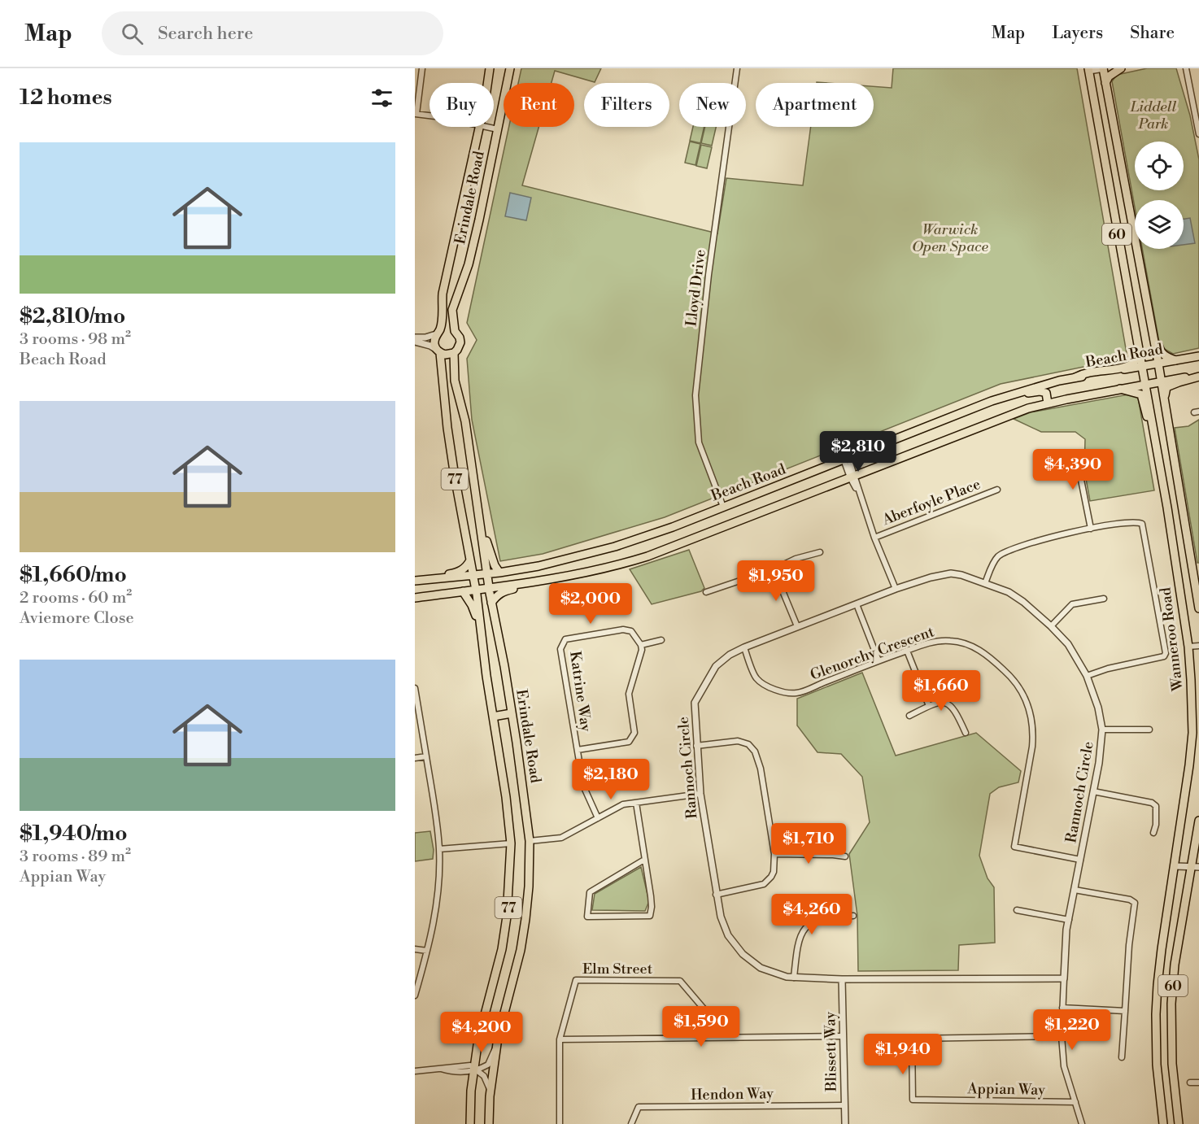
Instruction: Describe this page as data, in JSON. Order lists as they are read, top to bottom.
{
  "streets": {
    "main road": [
      "Erindale Road",
      "60",
      "Beach Road",
      "77",
      "Wanneroo Road"
    ],
    "street": [
      "Lloyd Drive",
      "Aberfoyle Place",
      "Glenorchy Crescent",
      "Katrine Way",
      "Rannoch Circle",
      "Elm Street",
      "Blissett Way",
      "Appian Way",
      "Hendon Way"
    ]
  },
  "crossings": [
    ["Erindale Road", "Beach Road"],
    ["Lloyd Drive", "Beach Road"],
    ["Beach Road", "Wanneroo Road"],
    ["Glenorchy Crescent", "Rannoch Circle"],
    ["Rannoch Circle", "Blissett Way"],
    ["Blissett Way", "Hendon Way"]
  ],
  "parks": ["Liddell Park", "Warwick Open Space"],
  "page": {
    "header": "Map",
    "search": "Search here",
    "nav": ["Map", "Layers", "Share"],
    "heading": "12 homes",
    "chip": [
      "Buy",
      "Rent",
      "Filters",
      "New",
      "Apartment"
    ],
    "list": [
      {
        "name": "$2,810/mo",
        "note": "3 rooms · 98 m² · Beach Road"
      },
      {
        "name": "$1,660/mo",
        "note": "2 rooms · 60 m² · Aviemore Close"
      },
      {
        "name": "$1,940/mo",
        "note": "3 rooms · 89 m² · Appian Way"
      }
    ],
    "price": [
      "$2,810",
      "$4,390",
      "$1,950",
      "$2,000",
      "$1,660",
      "$2,180",
      "$1,710",
      "$4,260",
      "$1,590",
      "$1,220",
      "$4,200",
      "$1,940"
    ]
  }
}
